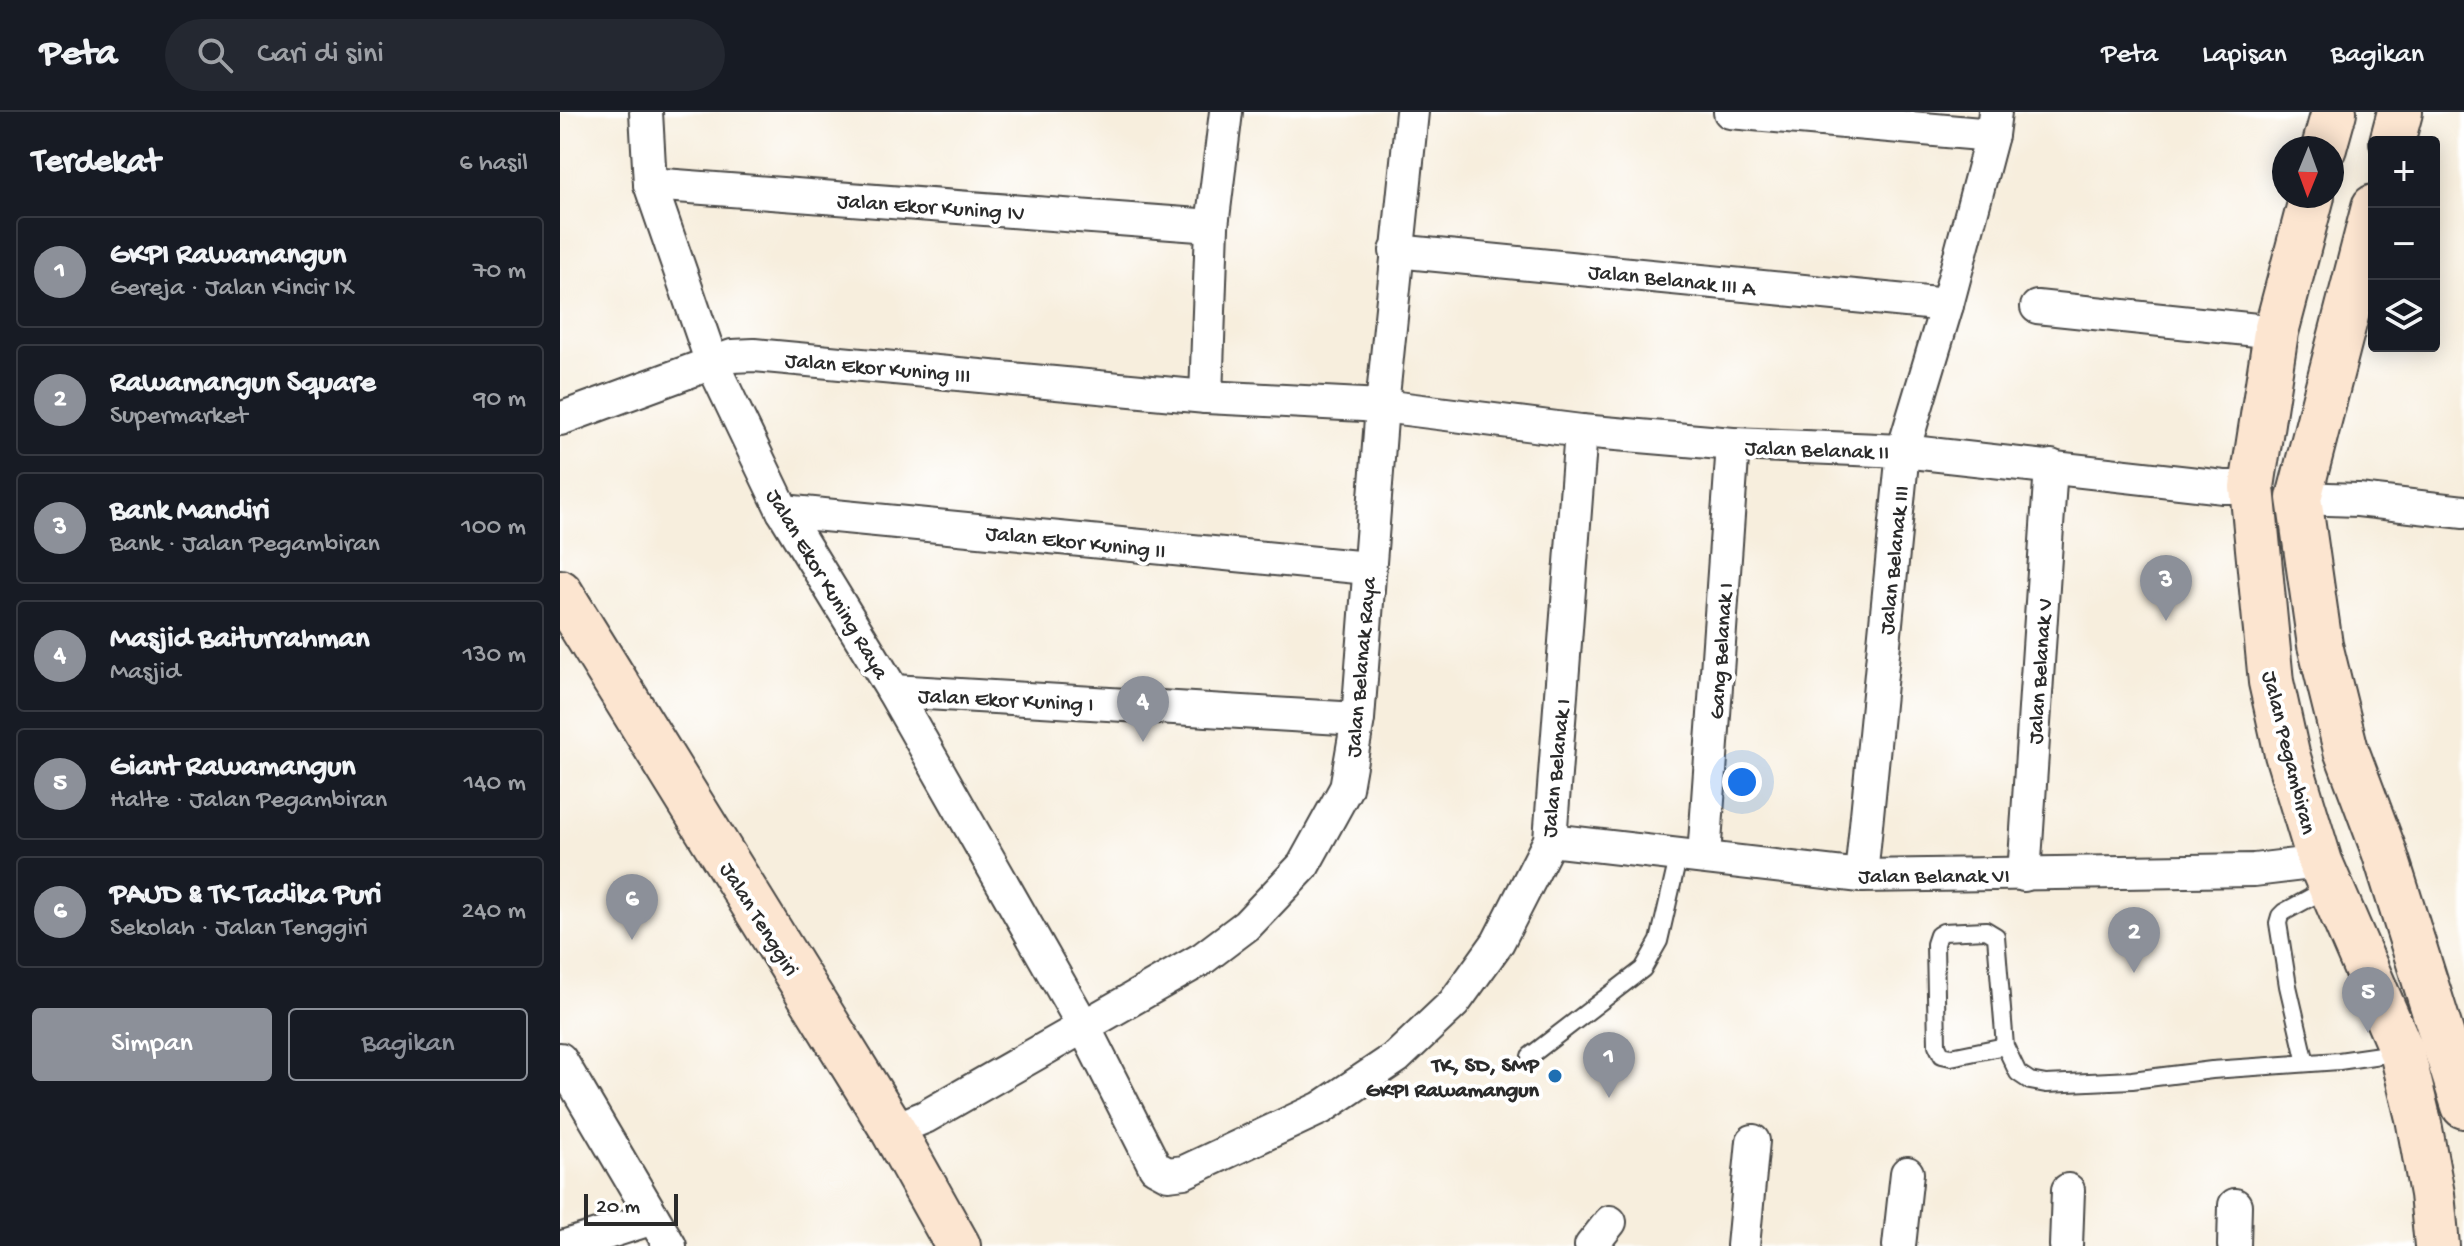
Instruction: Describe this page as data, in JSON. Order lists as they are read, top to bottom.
{
  "streets": {
    "main road": ["Jalan Pegambiran", "Jalan Tenggiri"],
    "street": [
      "Jalan Ekor Kuning IV",
      "Jalan Belanak III A",
      "Jalan Ekor Kuning III",
      "Jalan Belanak II",
      "Jalan Ekor Kuning II",
      "Jalan Belanak III",
      "Jalan Ekor Kuning Raya",
      "Gang Belanak I",
      "Jalan Belanak Raya",
      "Jalan Belanak V",
      "Jalan Ekor Kuning I",
      "Jalan Belanak I",
      "Jalan Belanak VI"
    ]
  },
  "crossings": [
    ["Jalan Ekor Kuning IV", "Jalan Ekor Kuning Raya"],
    ["Jalan Belanak III A", "Jalan Belanak III"],
    ["Jalan Belanak III A", "Jalan Belanak Raya"],
    ["Jalan Ekor Kuning III", "Jalan Belanak II"],
    ["Jalan Ekor Kuning III", "Jalan Ekor Kuning Raya"],
    ["Jalan Ekor Kuning III", "Jalan Belanak Raya"],
    ["Jalan Belanak II", "Jalan Belanak III"],
    ["Jalan Belanak II", "Gang Belanak I"],
    ["Jalan Belanak II", "Jalan Belanak Raya"],
    ["Jalan Belanak II", "Jalan Belanak V"],
    ["Jalan Belanak II", "Jalan Pegambiran"],
    ["Jalan Belanak II", "Jalan Belanak I"],
    ["Jalan Ekor Kuning II", "Jalan Ekor Kuning Raya"],
    ["Jalan Ekor Kuning II", "Jalan Belanak Raya"],
    ["Jalan Belanak III", "Jalan Belanak VI"],
    ["Jalan Ekor Kuning Raya", "Jalan Belanak Raya"],
    ["Jalan Ekor Kuning Raya", "Jalan Ekor Kuning I"],
    ["Jalan Ekor Kuning Raya", "Jalan Belanak I"],
    ["Gang Belanak I", "Jalan Belanak VI"],
    ["Jalan Belanak Raya", "Jalan Ekor Kuning I"],
    ["Jalan Belanak Raya", "Jalan Belanak I"],
    ["Jalan Belanak Raya", "Jalan Tenggiri"],
    ["Jalan Belanak V", "Jalan Belanak VI"],
    ["Jalan Pegambiran", "Jalan Belanak VI"],
    ["Jalan Belanak I", "Jalan Belanak VI"]
  ],
  "places": ["TK, SD, SMP GKPI Rawamangun"],
  "scale_bar": "20 m",
  "north": "bottom",
  "page": {
    "header": "Peta",
    "search": "Cari di sini",
    "nav": ["Peta", "Lapisan", "Bagikan"],
    "heading": ["Terdekat", "6 hasil"],
    "map_buttons": ["+", "−"],
    "list": [
      {
        "mark": "1",
        "name": "GKPI Rawamangun",
        "note": "Gereja · Jalan Kincir IX",
        "value": "70 m"
      },
      {
        "mark": "2",
        "name": "Rawamangun Square",
        "note": "Supermarket",
        "value": "90 m"
      },
      {
        "mark": "3",
        "name": "Bank Mandiri",
        "note": "Bank · Jalan Pegambiran",
        "value": "100 m"
      },
      {
        "mark": "4",
        "name": "Masjid Baiturrahman",
        "note": "Masjid",
        "value": "130 m"
      },
      {
        "mark": "5",
        "name": "Giant Rawamangun",
        "note": "Halte · Jalan Pegambiran",
        "value": "140 m"
      },
      {
        "mark": "6",
        "name": "PAUD & TK Tadika Puri",
        "note": "Sekolah · Jalan Tenggiri",
        "value": "240 m"
      }
    ],
    "pins": [
      "3",
      "4",
      "6",
      "2",
      "5",
      "1"
    ],
    "buttons": ["Simpan", "Bagikan"],
    "scale": "20 m"
  }
}
